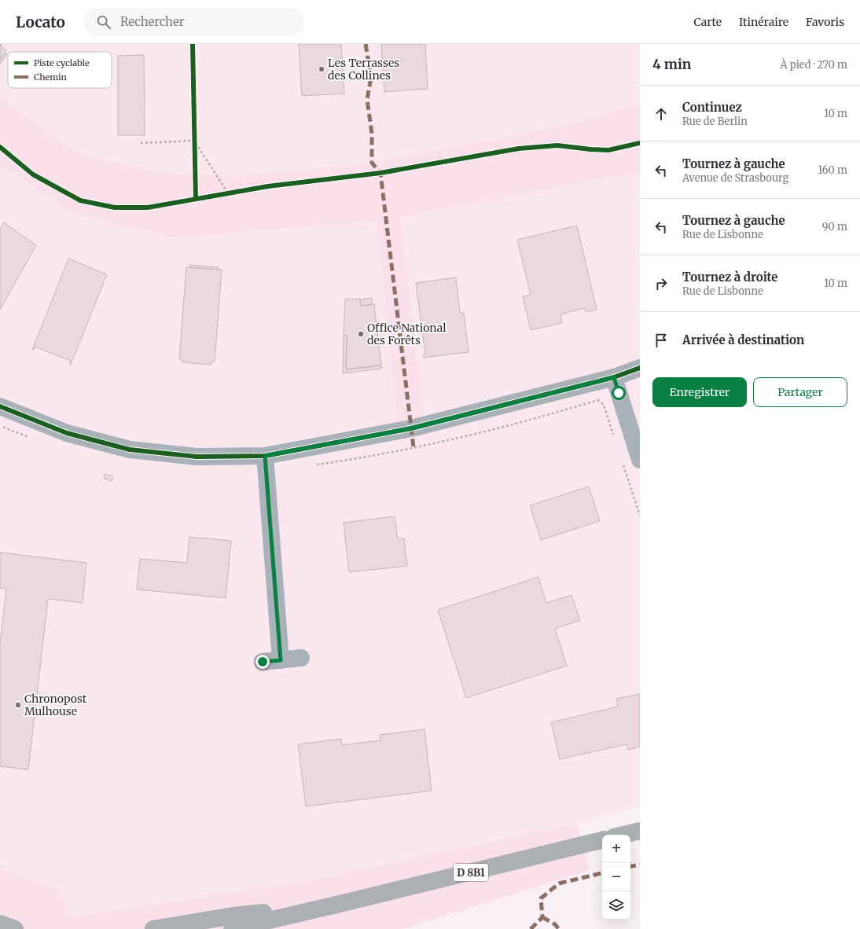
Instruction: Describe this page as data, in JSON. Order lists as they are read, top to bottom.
{
  "streets": {
    "highway": ["D 8B1"]
  },
  "places": ["Les Terrasses des Collines", "Office National des Forêts", "Chronopost Mulhouse"],
  "legend": ["Piste cyclable", "Chemin"],
  "page": {
    "header": "Locato",
    "search": "Rechercher",
    "nav": ["Carte", "Itinéraire", "Favoris"],
    "heading": ["4 min", "À pied · 270 m"],
    "list": [
      ["Continuez", "Rue de Berlin", "10 m"],
      ["Tournez à gauche", "Avenue de Strasbourg", "160 m"],
      ["Tournez à gauche", "Rue de Lisbonne", "90 m"],
      ["Tournez à droite", "Rue de Lisbonne", "10 m"],
      "Arrivée à destination"
    ],
    "buttons": ["Enregistrer", "Partager"],
    "map_buttons": ["+", "−"]
  }
}
